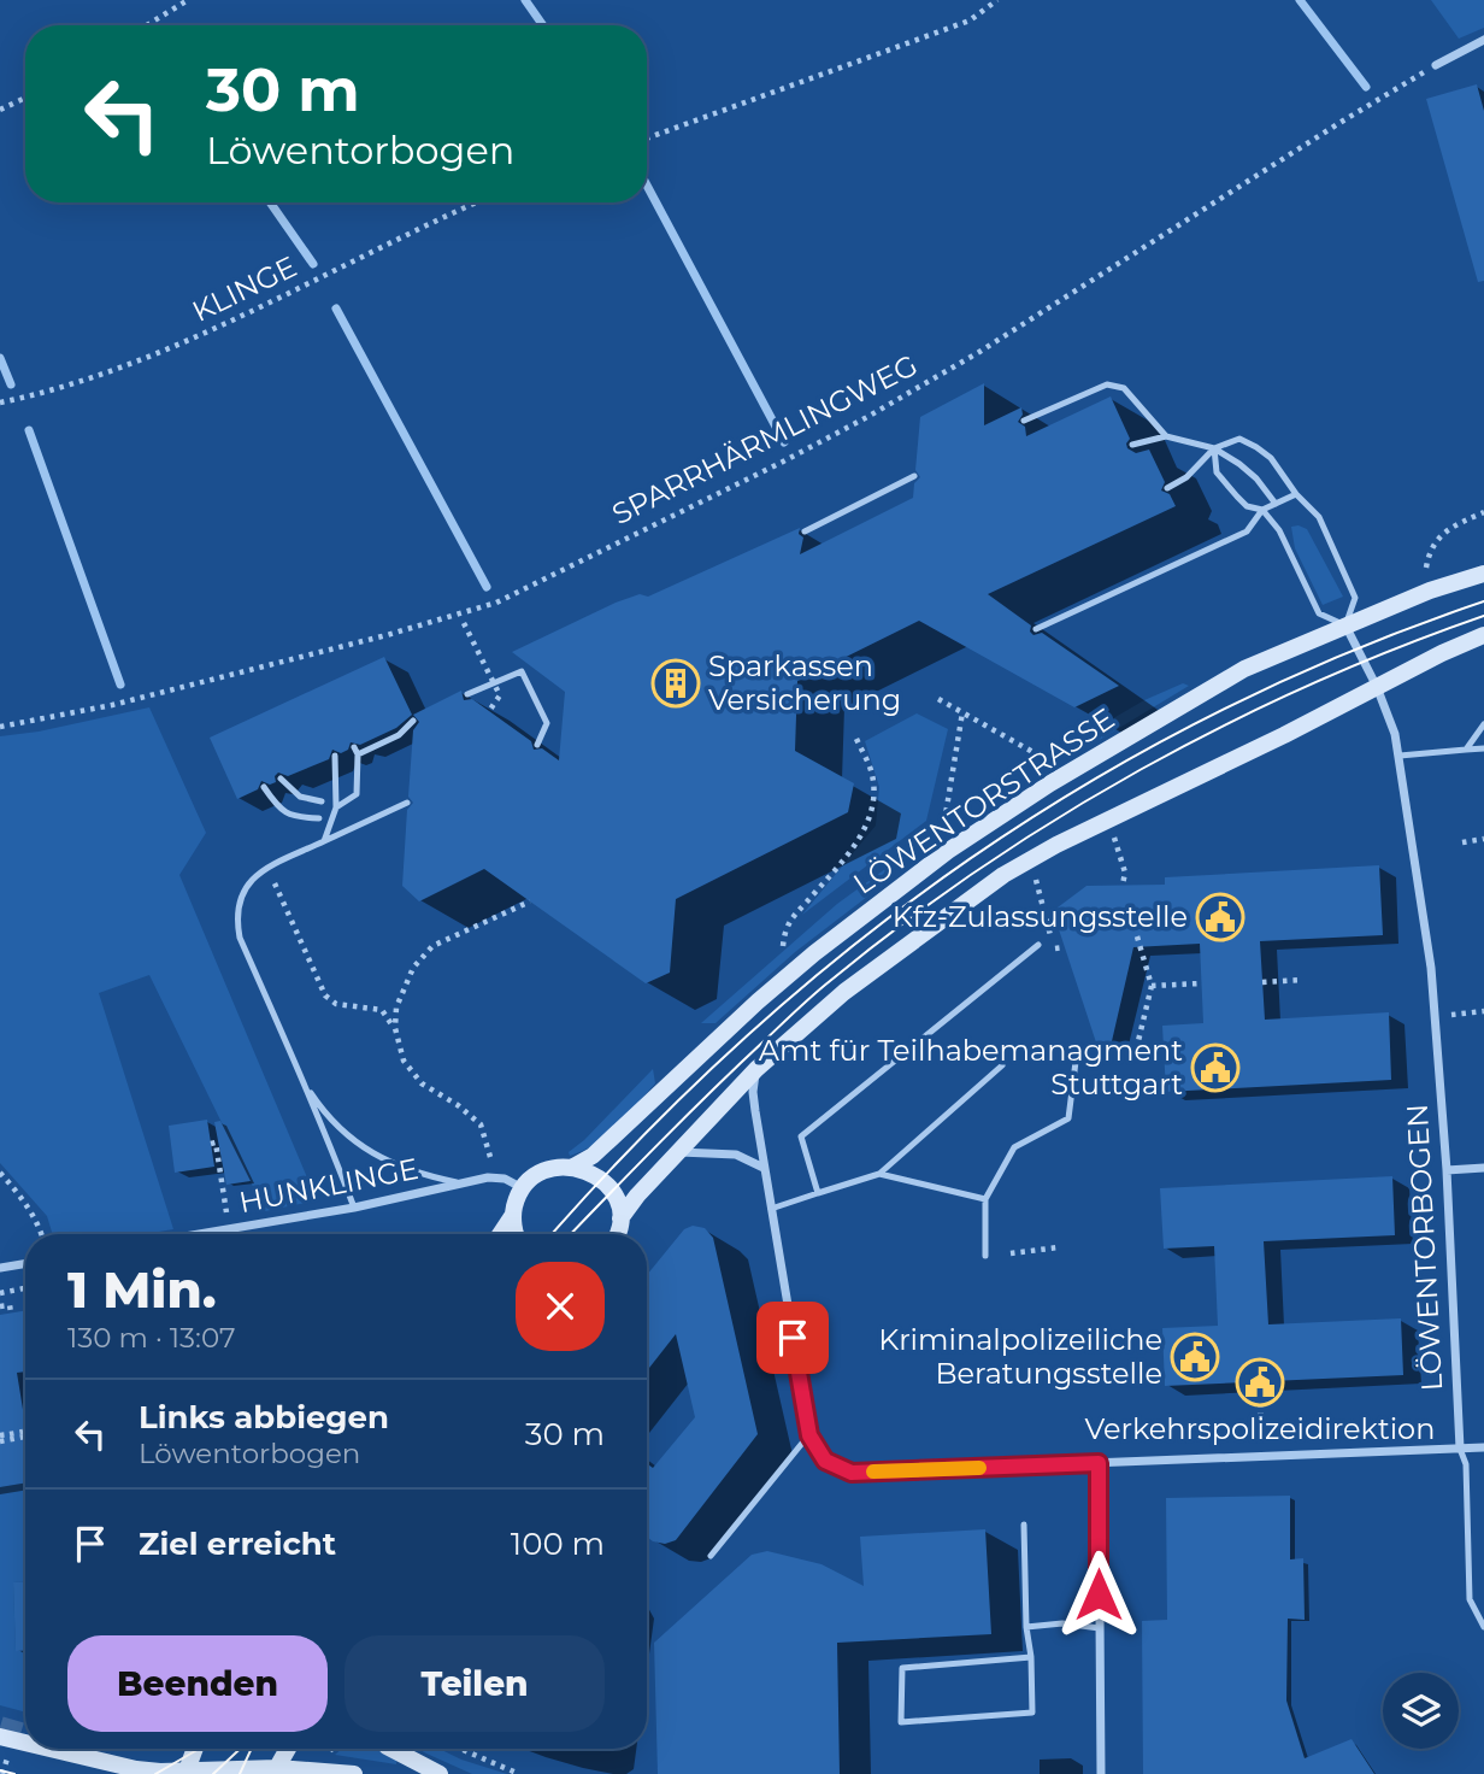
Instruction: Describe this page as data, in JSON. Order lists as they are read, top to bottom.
{
  "streets": {
    "main road": ["LÖWENTORSTRASSE"],
    "street": ["HUNKLINGE", "LÖWENTORBOGEN"],
    "path": ["KLINGE", "SPARRHÄRMLINGWEG"]
  },
  "crossings": [
    ["LÖWENTORSTRASSE", "HUNKLINGE"],
    ["LÖWENTORSTRASSE", "LÖWENTORBOGEN"]
  ],
  "places": {
    "building": ["Sparkassen Versicherung"],
    "public building": [
      "Kfz-Zulassungsstelle",
      "Amt für Teilhabemanagment Stuttgart",
      "Kriminalpolizeiliche Beratungsstelle",
      "Verkehrspolizeidirektion"
    ]
  },
  "page": {
    "turn": ["30 m", "Löwentorbogen"],
    "heading": ["1 Min.", "130 m · 13:07"],
    "list": [
      {
        "name": "Links abbiegen",
        "note": "Löwentorbogen",
        "value": "30 m"
      },
      {
        "name": "Ziel erreicht",
        "value": "100 m"
      }
    ],
    "buttons": ["Beenden", "Teilen"]
  }
}
